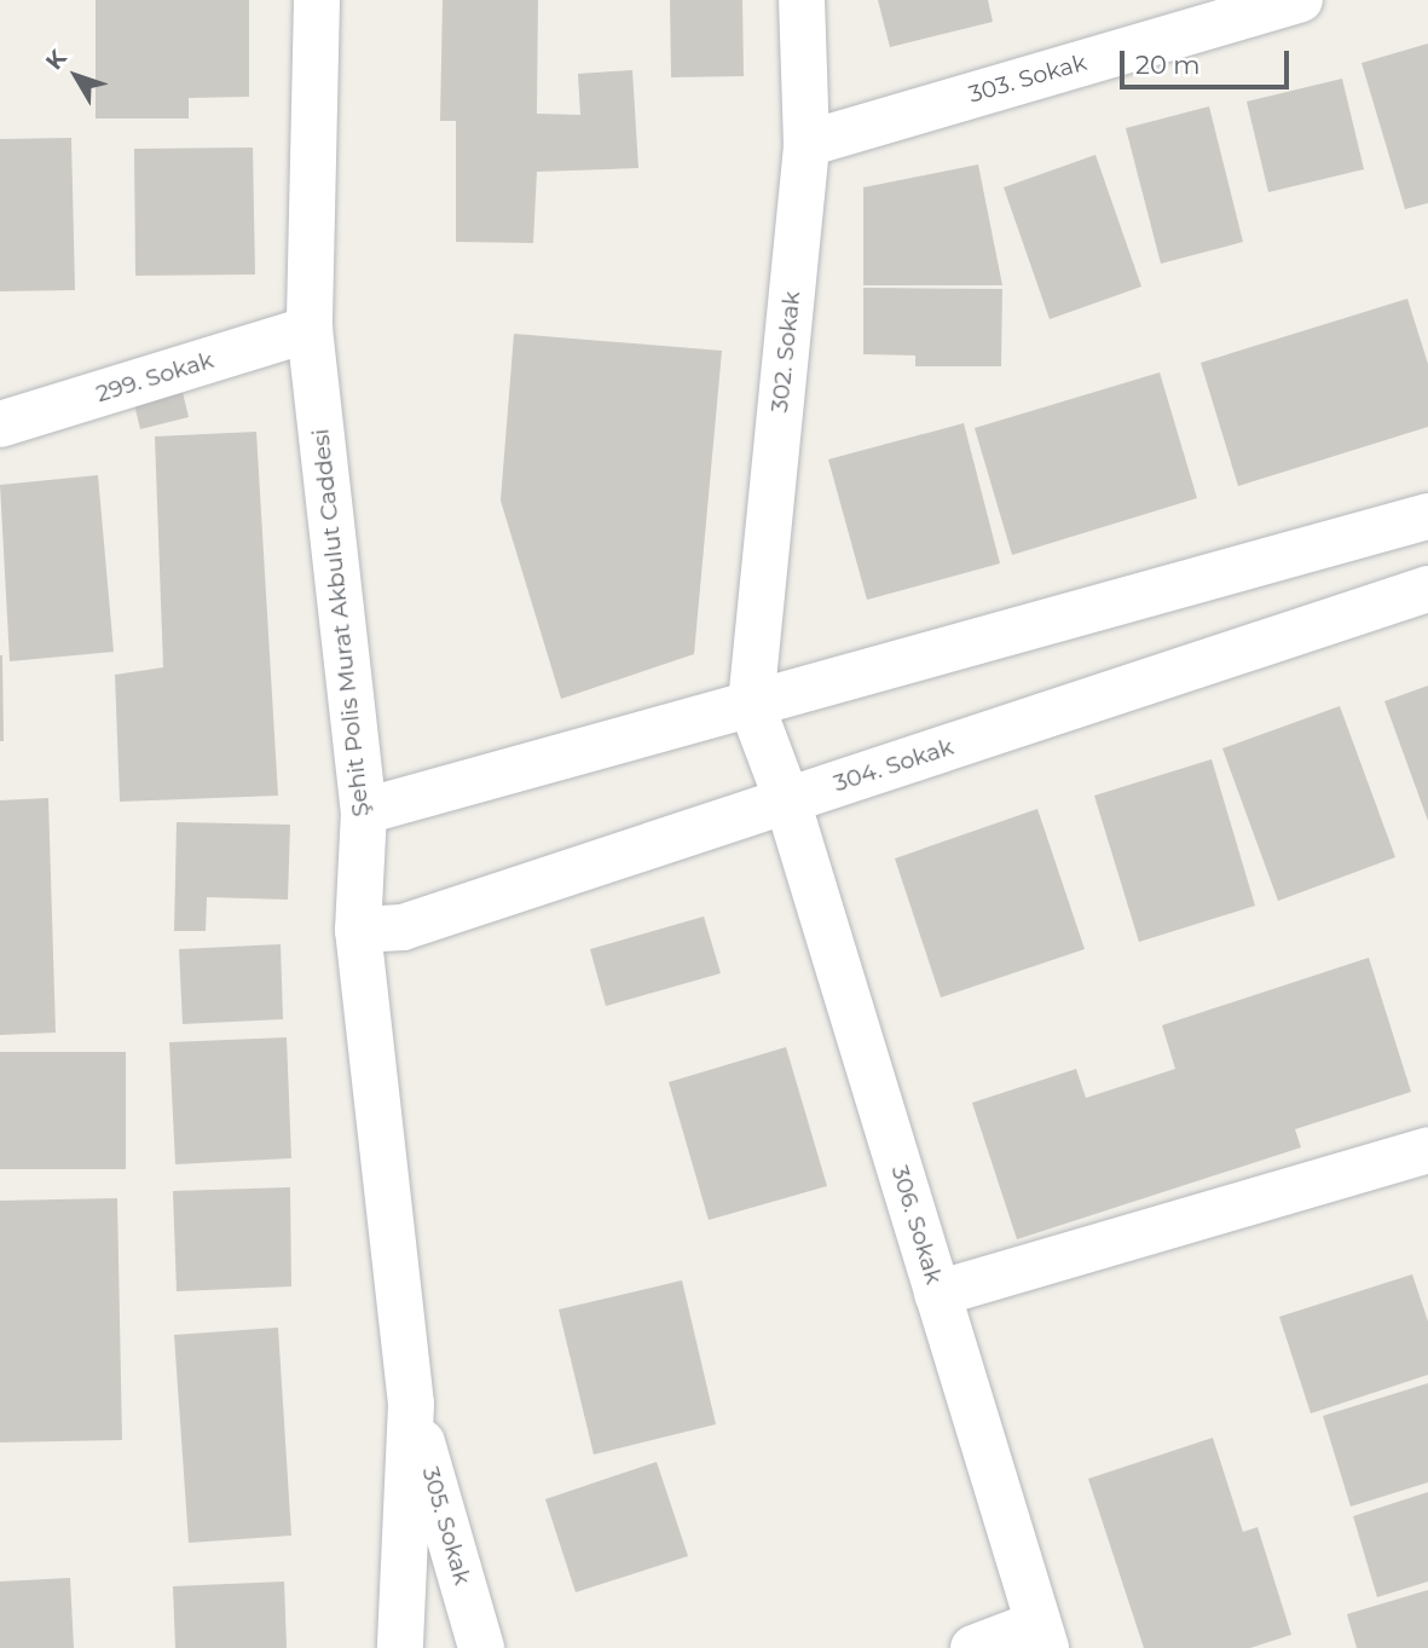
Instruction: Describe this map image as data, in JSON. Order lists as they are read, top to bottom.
{
  "streets": {
    "street": [
      "303. Sokak",
      "302. Sokak",
      "299. Sokak",
      "Şehit Polis Murat Akbulut Caddesi",
      "304. Sokak",
      "306. Sokak",
      "305. Sokak"
    ]
  },
  "crossings": [
    ["303. Sokak", "302. Sokak"],
    ["302. Sokak", "306. Sokak"],
    ["299. Sokak", "Şehit Polis Murat Akbulut Caddesi"],
    ["Şehit Polis Murat Akbulut Caddesi", "304. Sokak"],
    ["Şehit Polis Murat Akbulut Caddesi", "305. Sokak"],
    ["304. Sokak", "306. Sokak"]
  ],
  "scale_bar": "20 m",
  "north": "top left"
}
